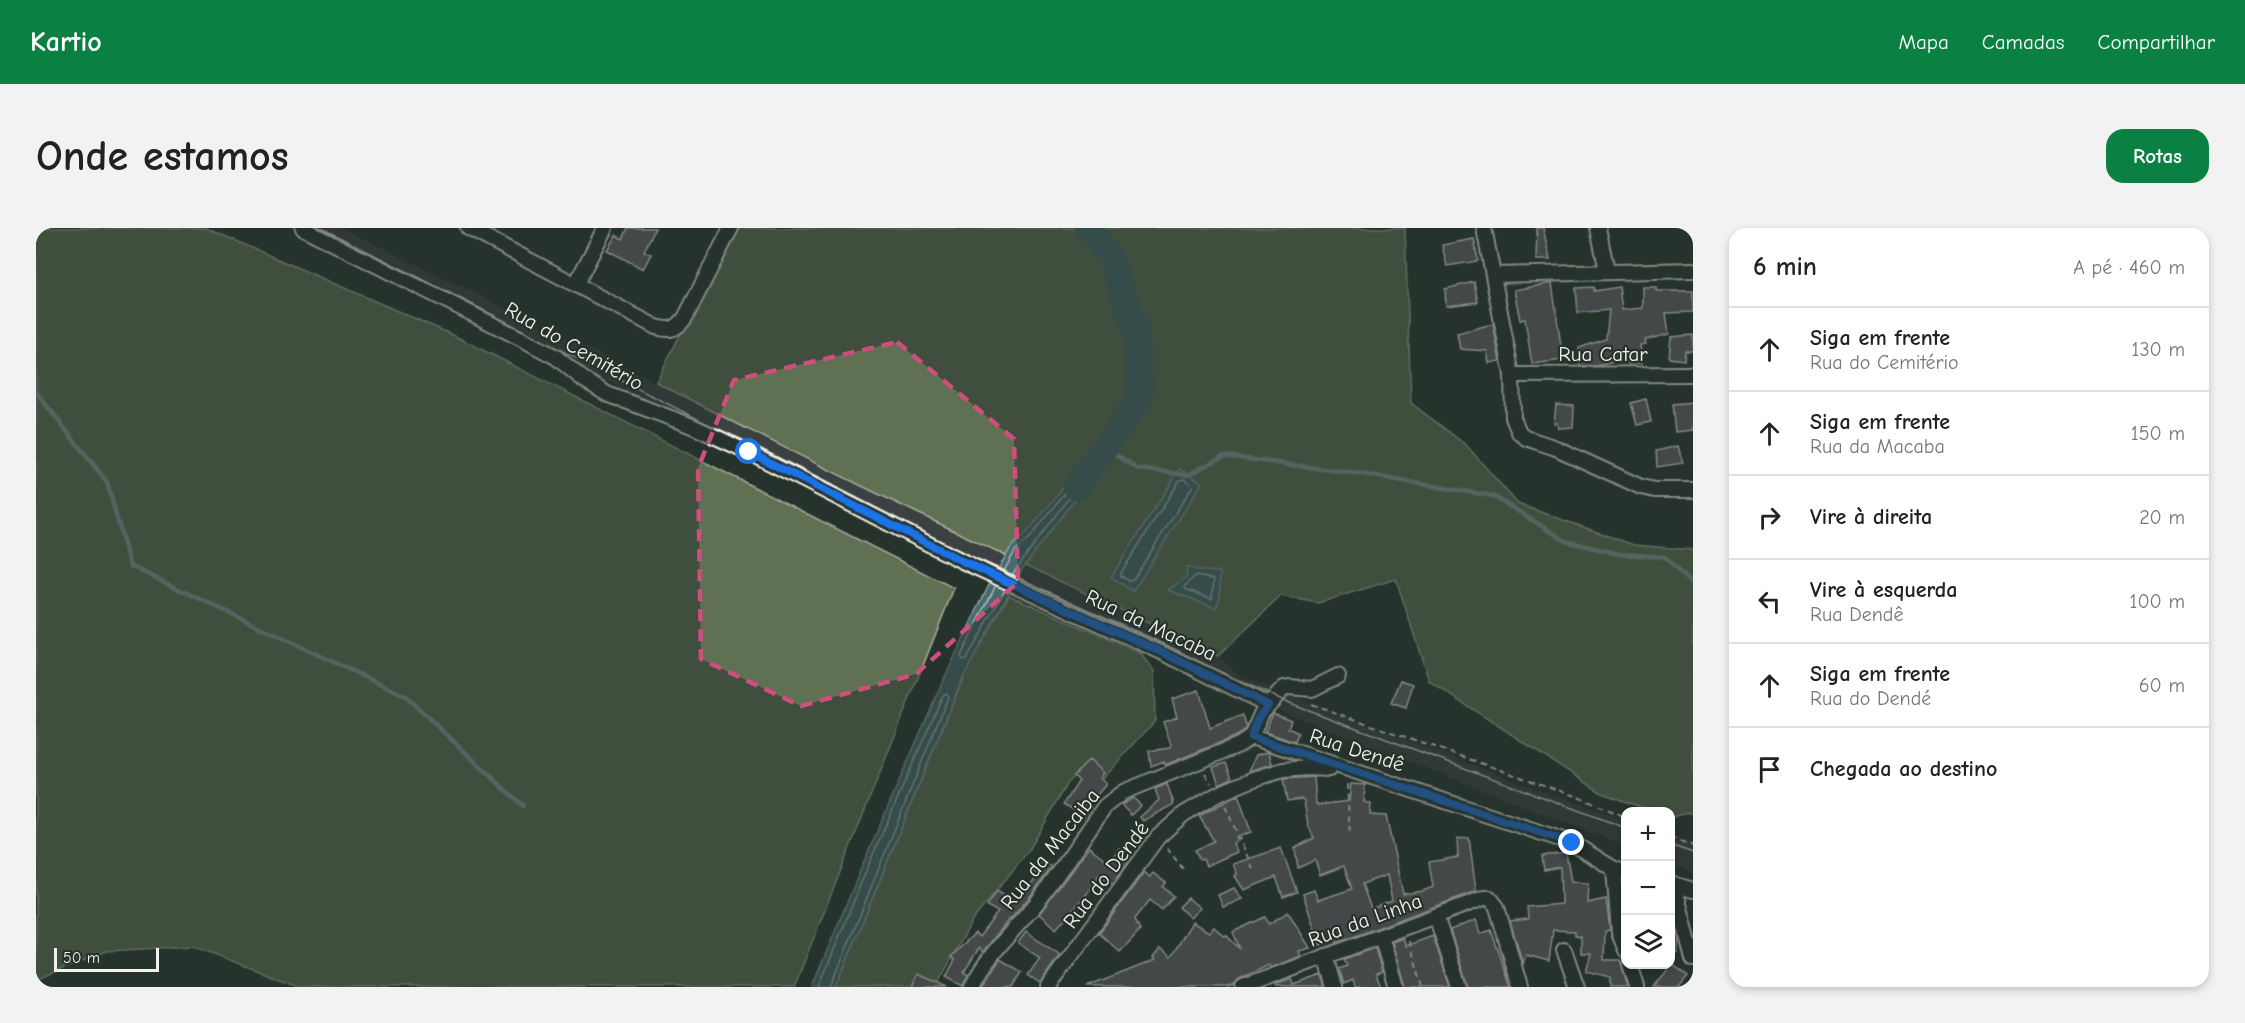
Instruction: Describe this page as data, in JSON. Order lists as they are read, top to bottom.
{
  "streets": {
    "street": [
      "Rua do Cemitério",
      "Rua Catar",
      "Rua da Macaba",
      "Rua Dendê",
      "Rua da Macaiba",
      "Rua do Dendé",
      "Rua da Linha"
    ]
  },
  "crossings": [
    ["Rua do Cemitério", "Rua da Macaba"],
    ["Rua Dendê", "Rua da Macaiba"],
    ["Rua Dendê", "Rua do Dendé"]
  ],
  "scale_bar": "50 m",
  "page": {
    "header": "Kartio",
    "nav": ["Mapa", "Camadas", "Compartilhar"],
    "buttons": "Rotas",
    "title": "Onde estamos",
    "heading": ["6 min", "A pé · 460 m"],
    "list": [
      ["Siga em frente", "Rua do Cemitério", "130 m"],
      ["Siga em frente", "Rua da Macaba", "150 m"],
      ["Vire à direita", "20 m"],
      ["Vire à esquerda", "Rua Dendê", "100 m"],
      ["Siga em frente", "Rua do Dendé", "60 m"],
      "Chegada ao destino"
    ],
    "map_buttons": ["+", "−"],
    "scale": "50 m"
  }
}
